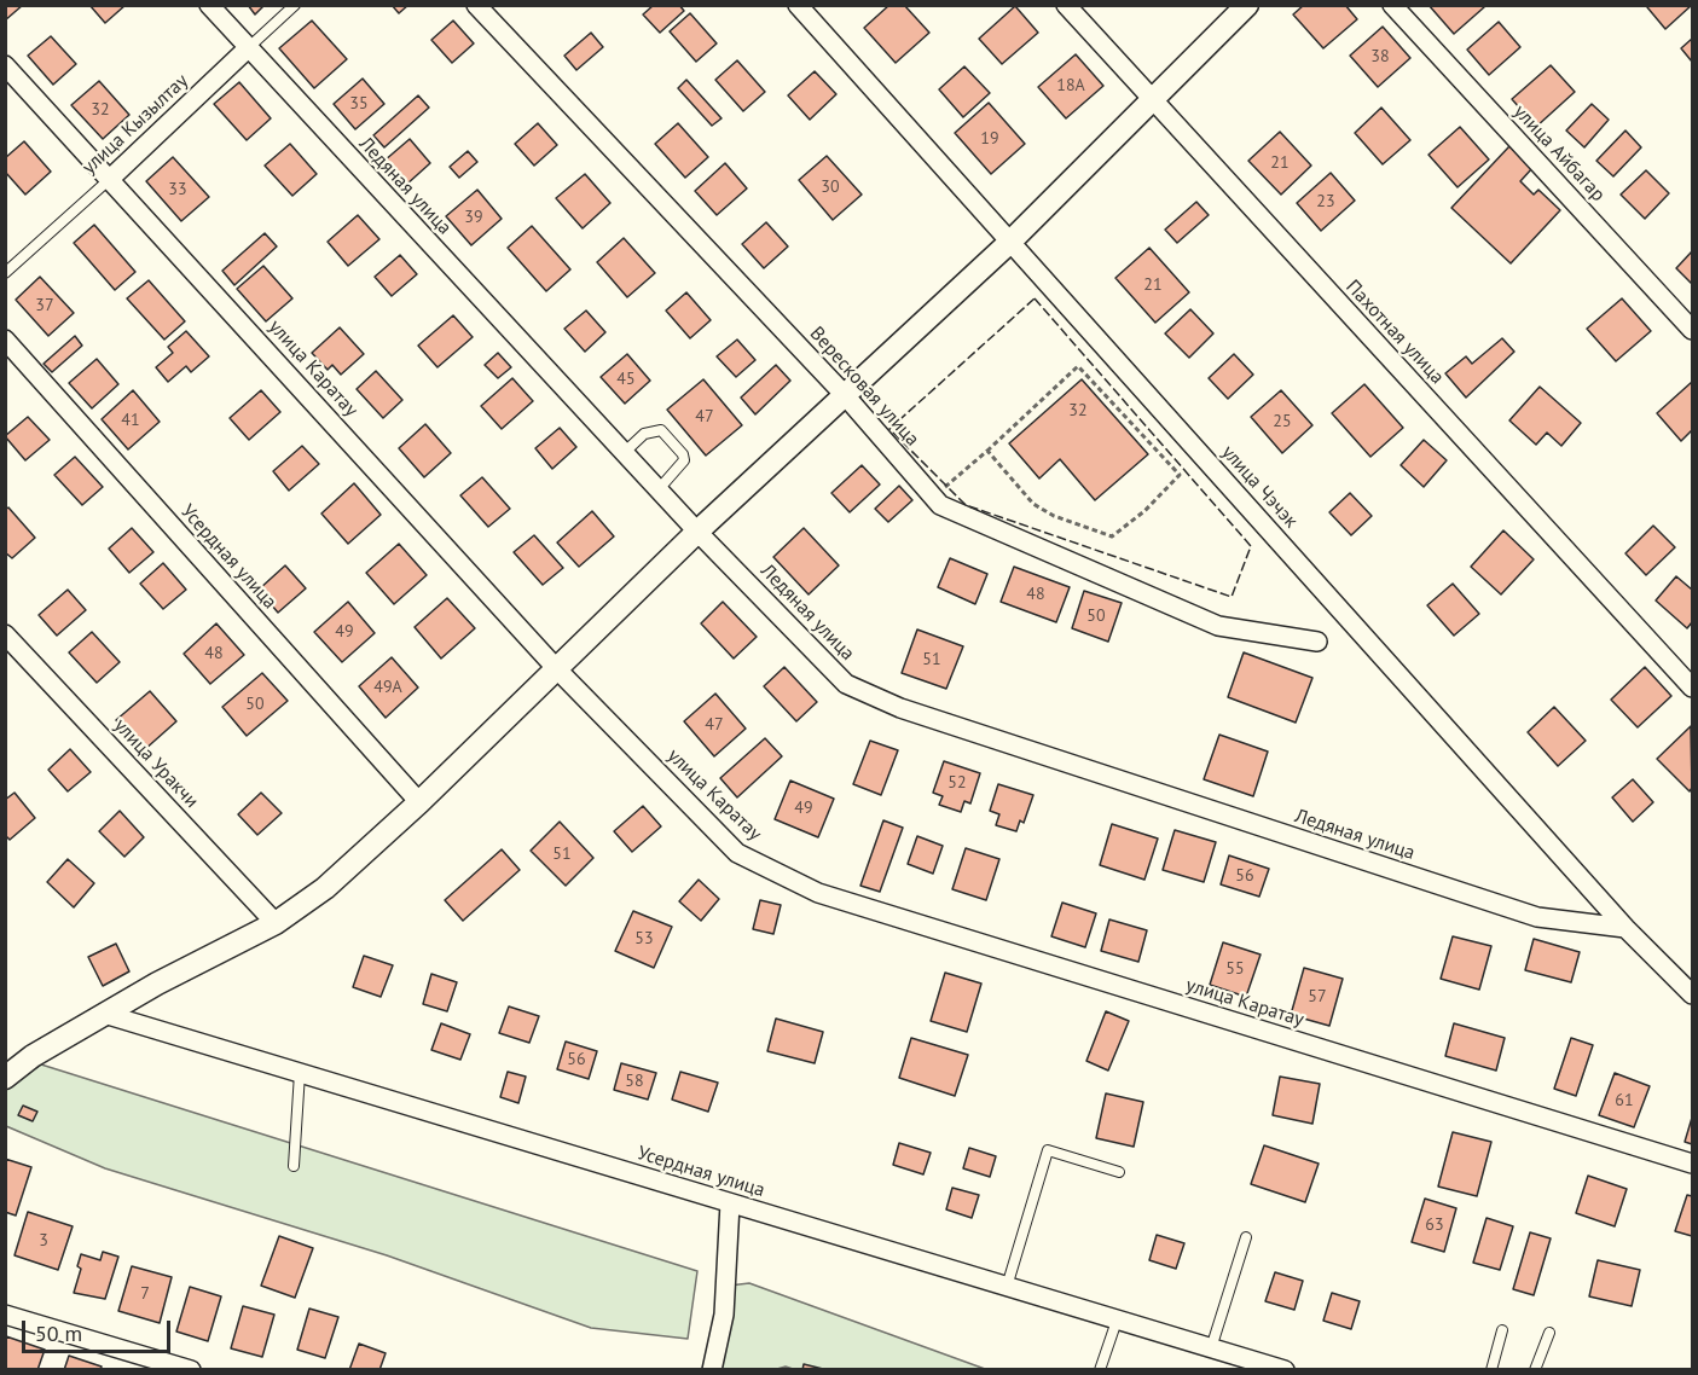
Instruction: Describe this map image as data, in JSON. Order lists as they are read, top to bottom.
{
  "streets": {
    "street": [
      "улица Кызылтау",
      "улица Айбагар",
      "Ледяная улица",
      "Пахотная улица",
      "улица Каратау",
      "Вересковая улица",
      "улица Чэчэк",
      "Усердная улица",
      "улица Уракчи"
    ]
  },
  "crossings": [
    ["улица Кызылтау", "Ледяная улица"],
    ["улица Кызылтау", "улица Каратау"],
    ["Ледяная улица", "улица Чэчэк"]
  ],
  "house_numbers": [
    "38",
    "18А",
    "35",
    "32",
    "19",
    "21",
    "30",
    "33",
    "23",
    "39",
    "21",
    "37",
    "45",
    "32",
    "47",
    "41",
    "25",
    "48",
    "50",
    "49",
    "48",
    "51",
    "49А",
    "50",
    "47",
    "52",
    "49",
    "51",
    "56",
    "53",
    "55",
    "57",
    "56",
    "58",
    "61",
    "63",
    "3",
    "7"
  ],
  "scale_bar": "50 m"
}
